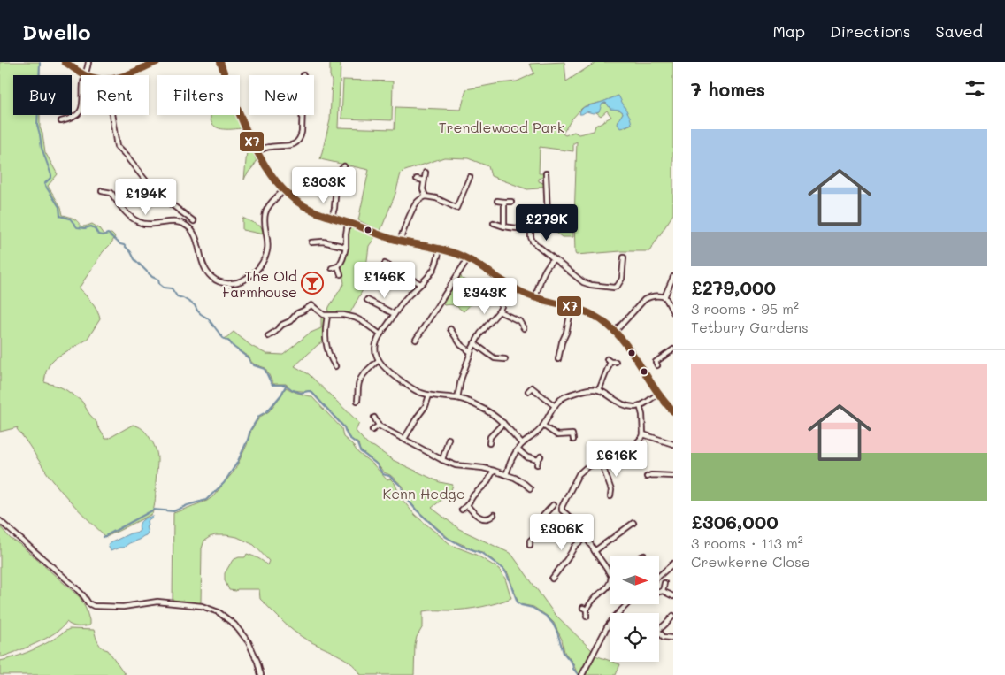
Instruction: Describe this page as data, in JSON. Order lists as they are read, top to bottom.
{
  "parks": ["Trendlewood Park", "Kenn Hedge"],
  "places": {
    "bar": ["The Old Farmhouse"]
  },
  "lines": ["transit line X7"],
  "north": "right",
  "page": {
    "header": "Dwello",
    "nav": ["Map", "Directions", "Saved"],
    "heading": "7 homes",
    "chip": [
      "Buy",
      "Rent",
      "Filters",
      "New"
    ],
    "list": [
      {
        "name": "£279,000",
        "note": "3 rooms · 95 m² · Tetbury Gardens"
      },
      {
        "name": "£306,000",
        "note": "3 rooms · 113 m² · Crewkerne Close"
      }
    ],
    "price": [
      "£303K",
      "£194K",
      "£279K",
      "£146K",
      "£343K",
      "£616K",
      "£306K"
    ]
  }
}
